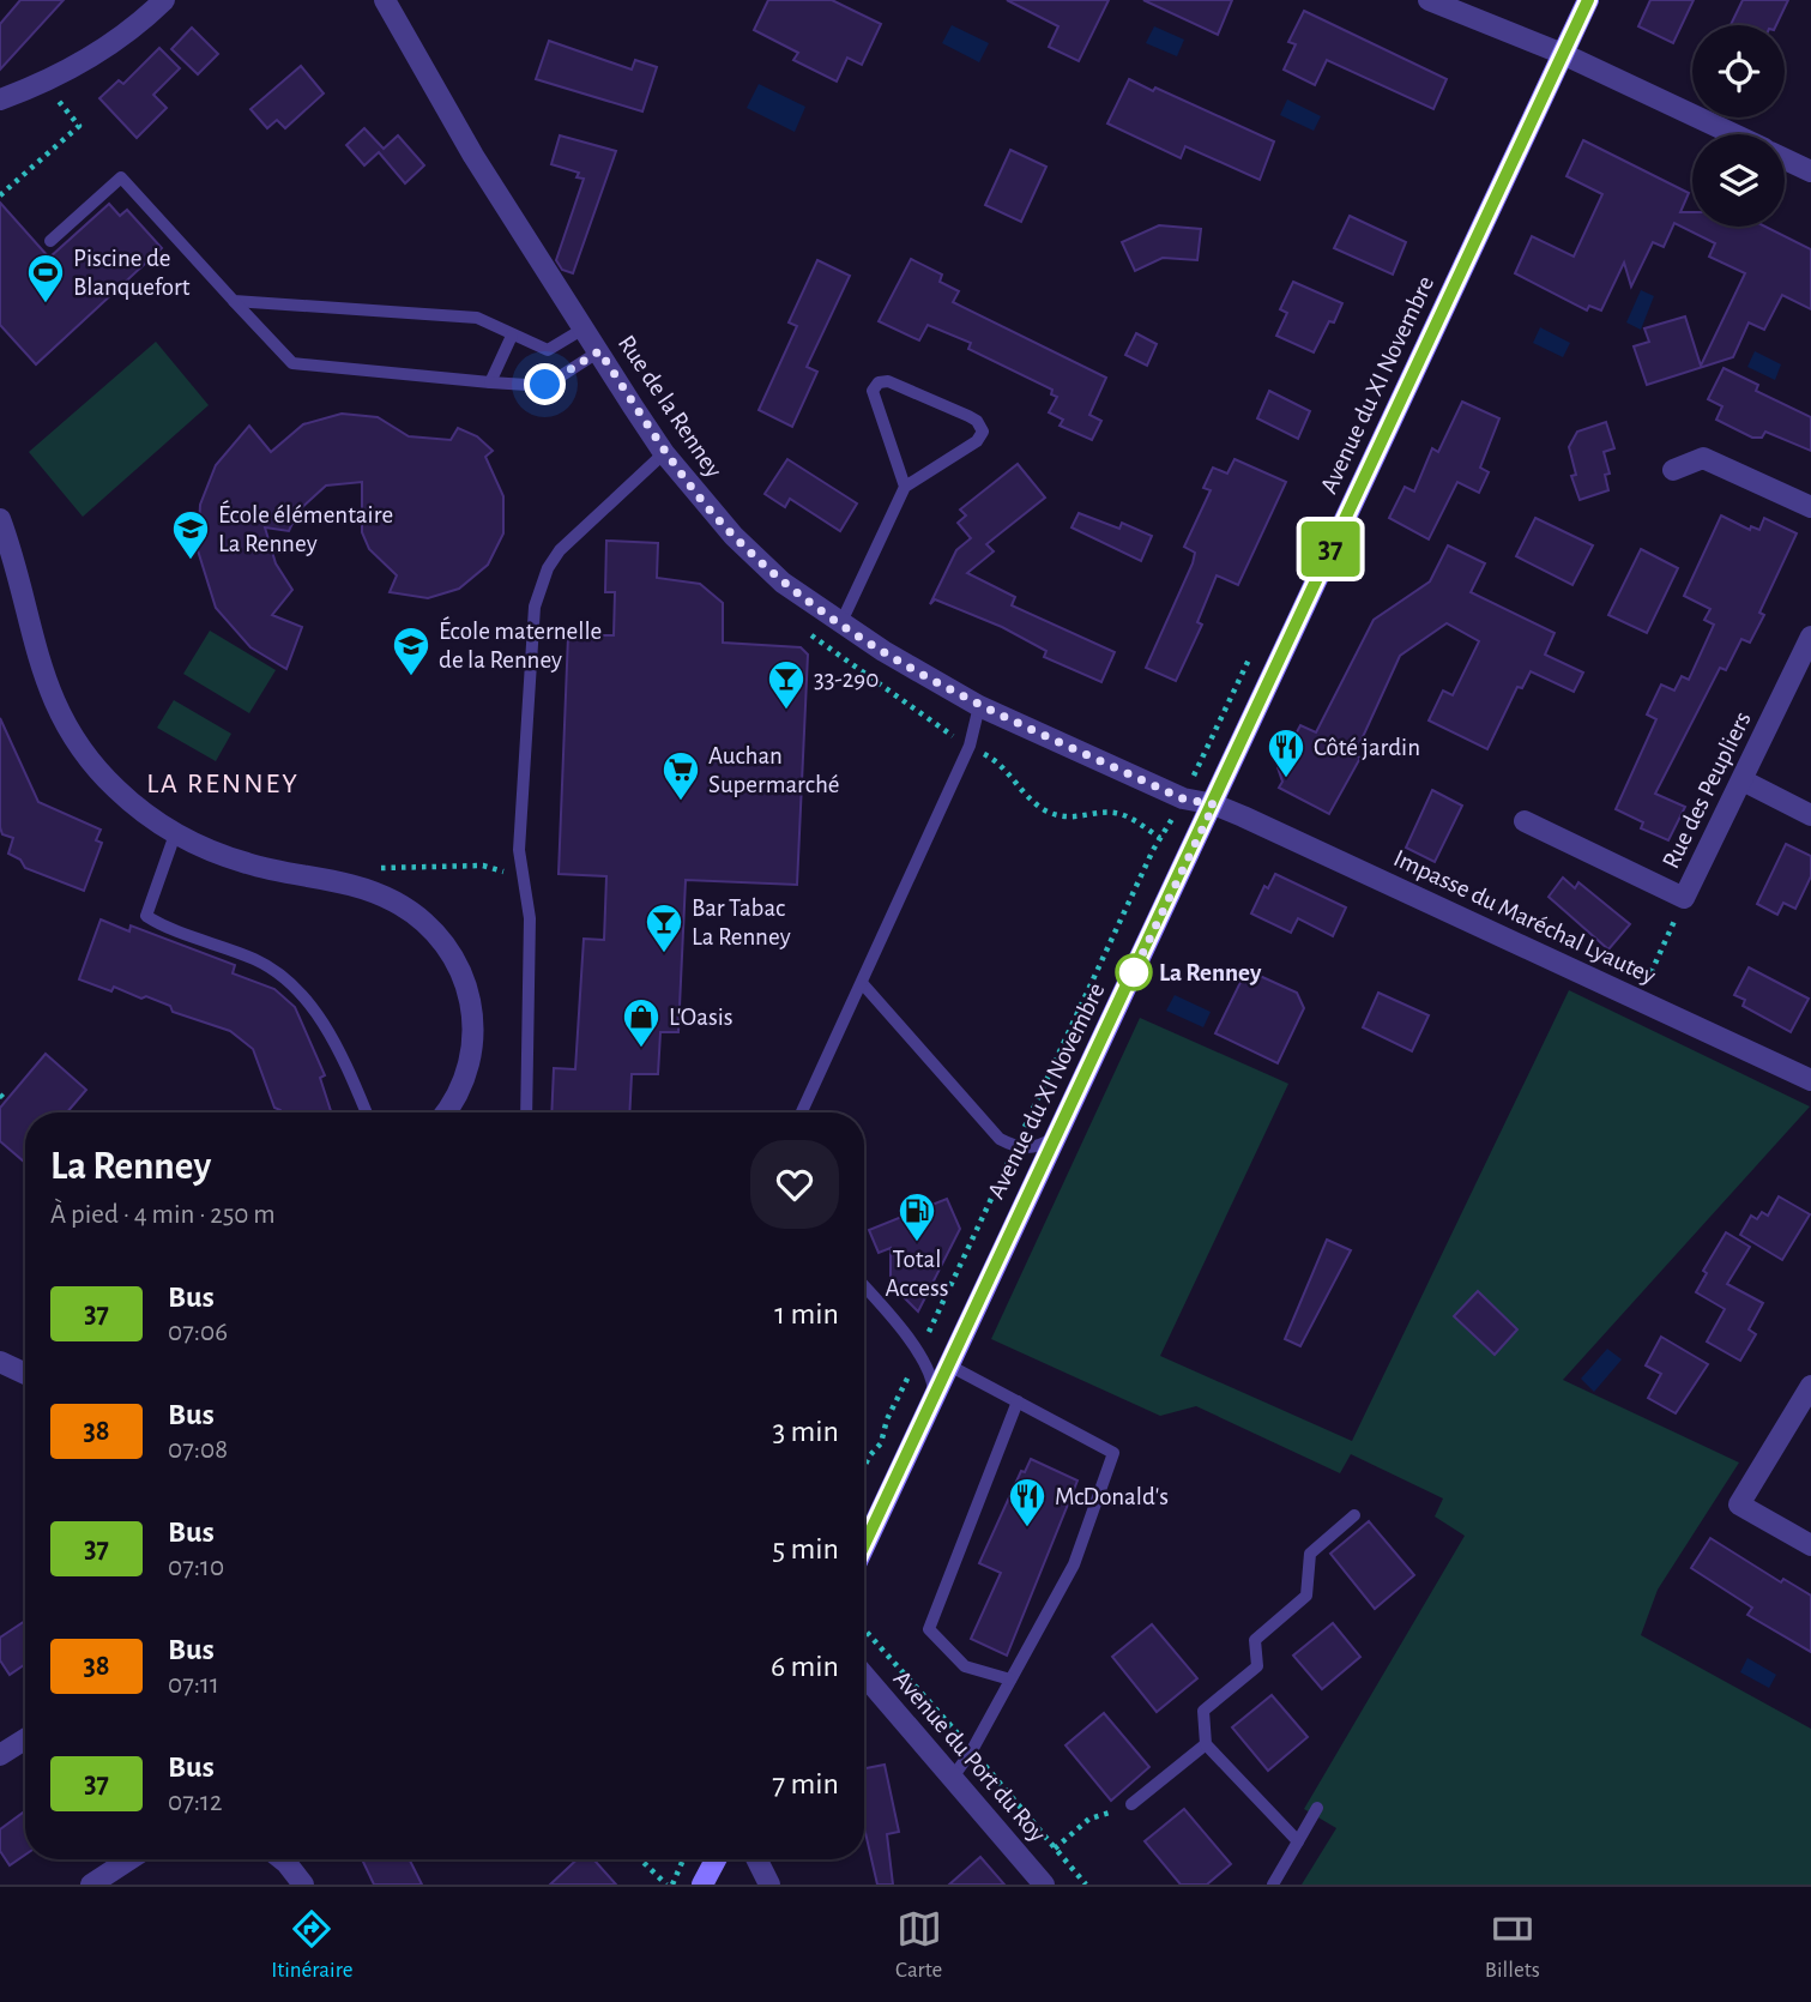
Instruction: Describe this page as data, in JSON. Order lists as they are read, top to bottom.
{
  "streets": {
    "main road": ["Avenue du XI Novembre"],
    "street": [
      "Rue de la Renney",
      "Rue des Peupliers",
      "Impasse du Maréchal Lyautey",
      "Avenue du Port du Roy"
    ]
  },
  "crossings": [
    ["Avenue du XI Novembre", "Rue de la Renney"],
    ["Avenue du XI Novembre", "Impasse du Maréchal Lyautey"],
    ["Rue de la Renney", "Impasse du Maréchal Lyautey"]
  ],
  "districts": ["LA RENNEY"],
  "places": {
    "sports": ["Piscine de Blanquefort"],
    "school or university": ["École élémentaire La Renney", "École maternelle de la Renney"],
    "bar": ["33-290", "Bar Tabac La Renney"],
    "restaurant": ["Côté jardin", "McDonald's"],
    "supermarket": ["Auchan Supermarché"],
    "other": ["La Renney"],
    "shop": ["L'Oasis"],
    "fuel station": ["Total Access"]
  },
  "lines": ["bus line 37"],
  "page": {
    "on_map": "37",
    "heading": ["La Renney", "À pied · 4 min · 250 m"],
    "list": [
      {
        "mark": "37",
        "name": "Bus",
        "note": "07:06",
        "value": "1 min"
      },
      {
        "mark": "38",
        "name": "Bus",
        "note": "07:08",
        "value": "3 min"
      },
      {
        "mark": "37",
        "name": "Bus",
        "note": "07:10",
        "value": "5 min"
      },
      {
        "mark": "38",
        "name": "Bus",
        "note": "07:11",
        "value": "6 min"
      },
      {
        "mark": "37",
        "name": "Bus",
        "note": "07:12",
        "value": "7 min"
      }
    ],
    "tabs": ["Itinéraire", "Carte", "Billets"]
  }
}
